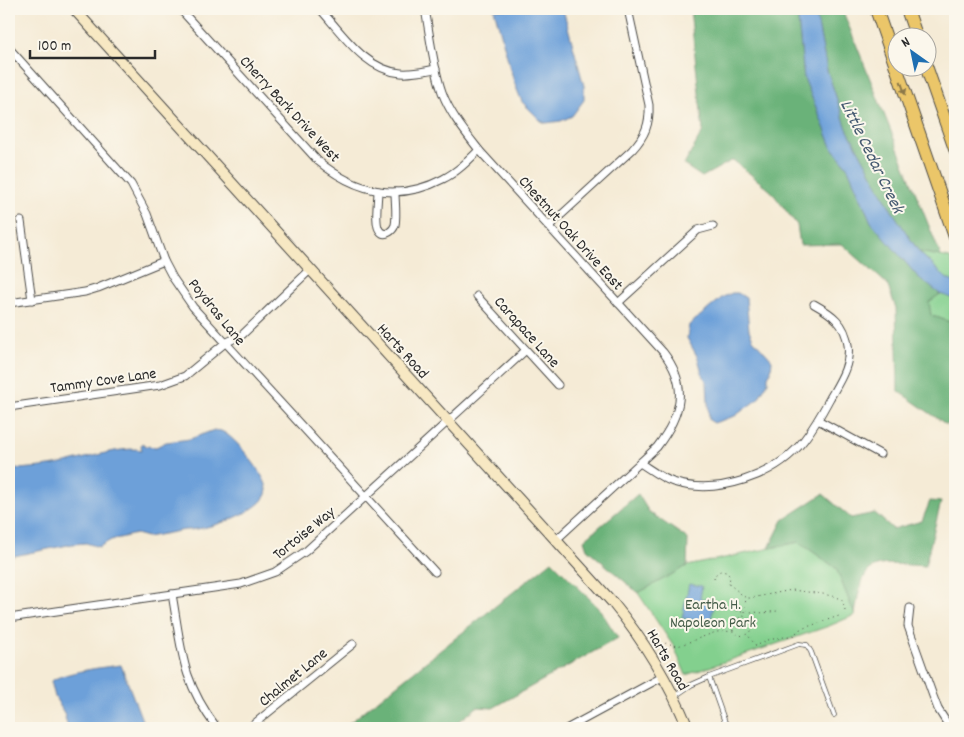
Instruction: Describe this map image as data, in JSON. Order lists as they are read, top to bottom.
{
  "streets": {
    "street": [
      "Cherry Bark Drive West",
      "Chestnut Oak Drive East",
      "Poydras Lane",
      "Carapace Lane",
      "Harts Road",
      "Tammy Cove Lane",
      "Tortoise Way",
      "Chalmet Lane"
    ]
  },
  "crossings": [
    ["Cherry Bark Drive West", "Chestnut Oak Drive East"],
    ["Chestnut Oak Drive East", "Harts Road"],
    ["Poydras Lane", "Tammy Cove Lane"],
    ["Poydras Lane", "Tortoise Way"],
    ["Carapace Lane", "Tortoise Way"],
    ["Harts Road", "Tammy Cove Lane"],
    ["Harts Road", "Tortoise Way"]
  ],
  "water": ["Little Cedar Creek"],
  "parks": ["Eartha H. Napoleon Park"],
  "scale_bar": "100 m",
  "north": "top left"
}
